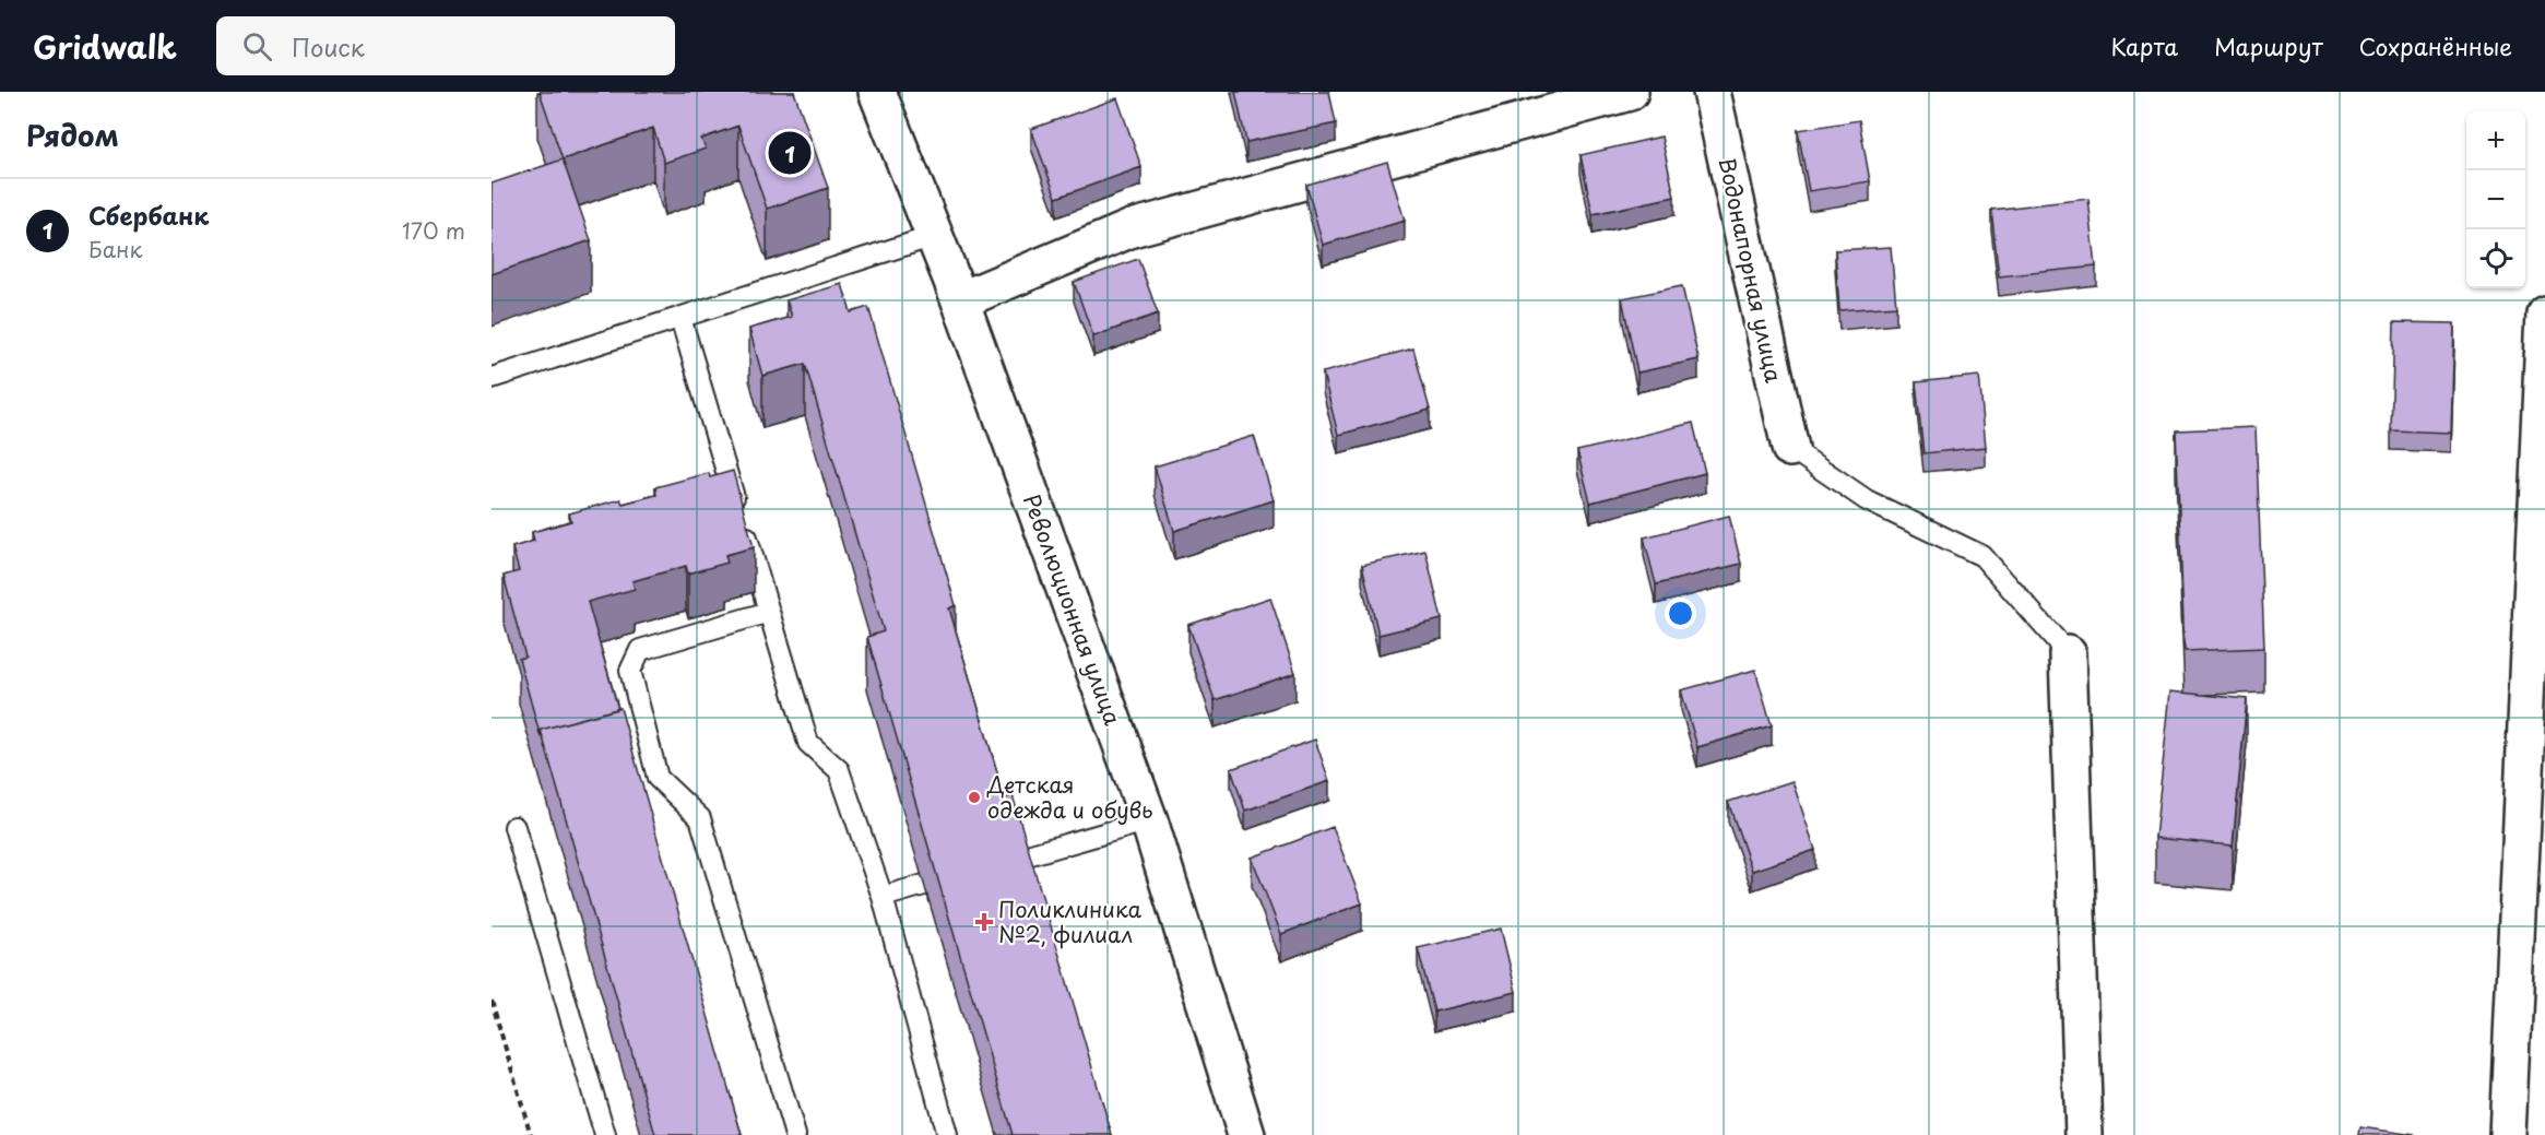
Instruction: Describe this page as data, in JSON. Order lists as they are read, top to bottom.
{
  "streets": {
    "street": ["Водонапорная улица", "Революционная улица"]
  },
  "places": {
    "other": ["Детская одежда и обувь"],
    "health": ["Поликлиника №2, филиал"]
  },
  "page": {
    "header": "Gridwalk",
    "search": "Поиск",
    "nav": ["Карта", "Маршрут", "Сохранённые"],
    "heading": "Рядом",
    "map_buttons": ["+", "−"],
    "pins": "1",
    "list": [
      {
        "mark": "1",
        "name": "Сбербанк",
        "note": "Банк",
        "value": "170 m"
      }
    ]
  }
}
